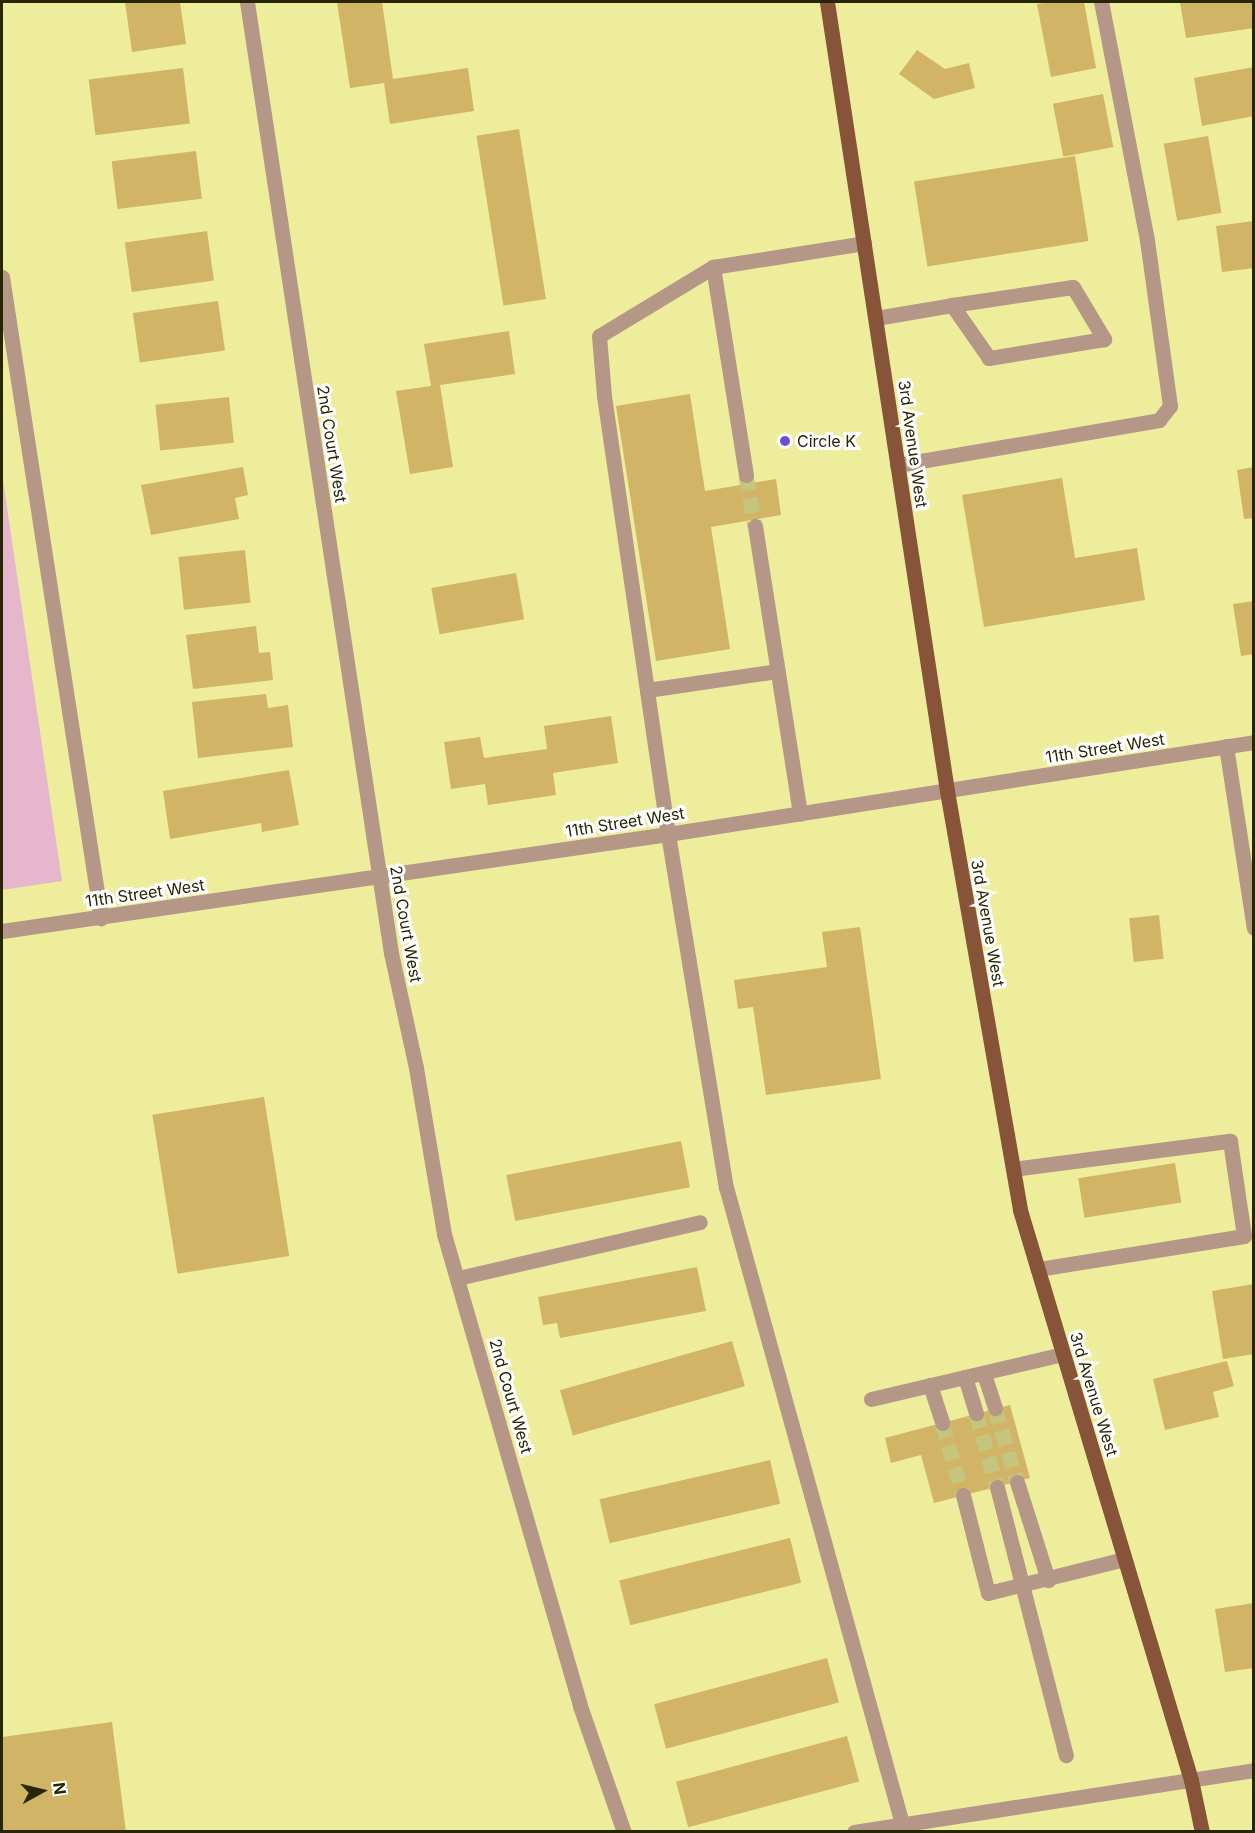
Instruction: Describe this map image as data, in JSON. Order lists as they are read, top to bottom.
{
  "streets": {
    "main road": ["3rd Avenue West"],
    "street": ["2nd Court West", "11th Street West"]
  },
  "crossings": [
    ["2nd Court West", "11th Street West"],
    ["3rd Avenue West", "11th Street West"]
  ],
  "places": ["Circle K"],
  "north": "right"
}
